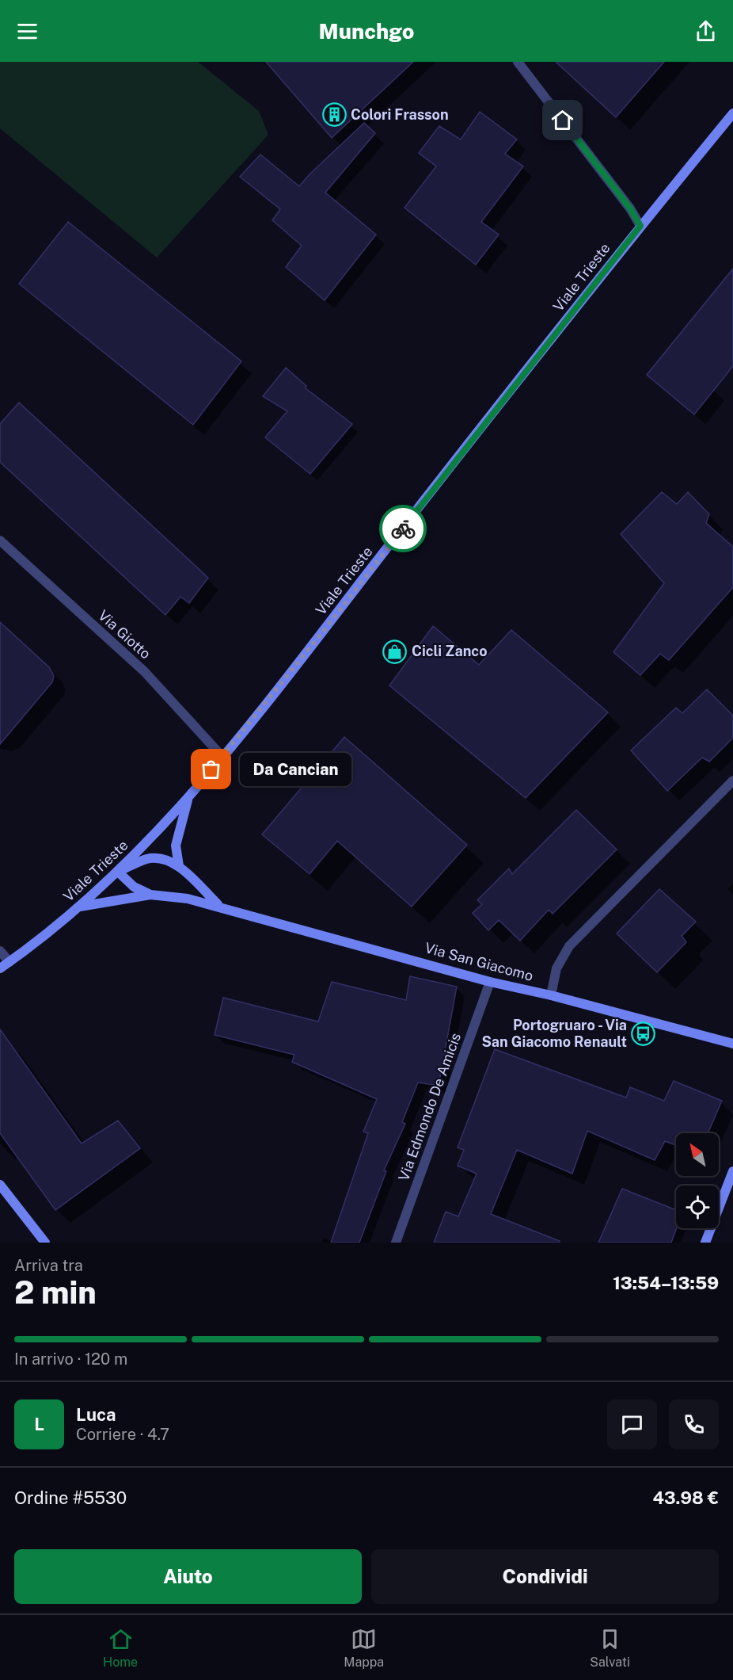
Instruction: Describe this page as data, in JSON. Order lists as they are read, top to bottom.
{
  "streets": {
    "main road": ["Viale Trieste", "Via San Giacomo"],
    "street": ["Via Giotto", "Via Edmondo De Amicis"]
  },
  "crossings": [
    ["Viale Trieste", "Via Giotto"],
    ["Viale Trieste", "Via San Giacomo"],
    ["Via San Giacomo", "Via Edmondo De Amicis"]
  ],
  "places": {
    "building": ["Colori Frasson"],
    "shop": ["Cicli Zanco"],
    "other": ["Da Cancian"],
    "bus stop": ["Portogruaro - Via San Giacomo Renault"]
  },
  "north": "top left",
  "page": {
    "header": "Munchgo",
    "bubble": "Da Cancian",
    "heading": ["2 min", "Arriva tra", "13:54–13:59"],
    "panel": [
      "Luca",
      "Corriere · 4.7",
      "Ordine #5530",
      "43.98 €"
    ],
    "bar": "In arrivo · 120 m",
    "round": "L",
    "buttons": ["Aiuto", "Condividi"],
    "tabs": ["Home", "Mappa", "Salvati"]
  }
}
